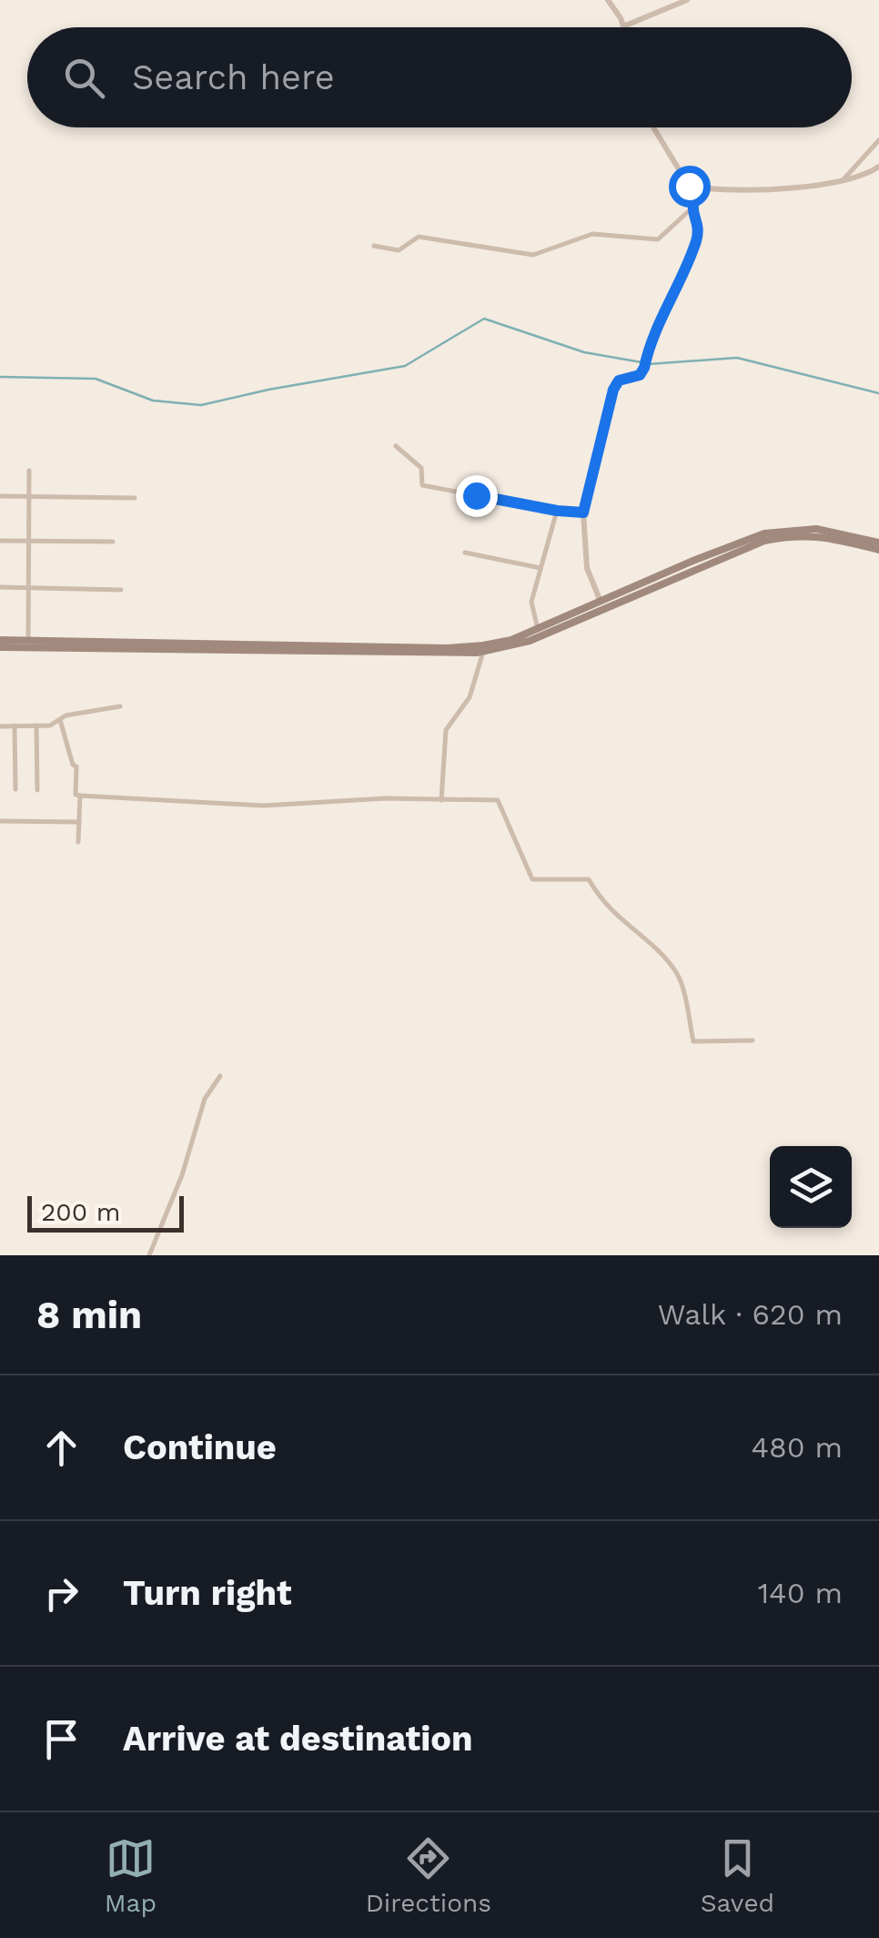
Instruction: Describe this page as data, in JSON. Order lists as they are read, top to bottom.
{
  "scale_bar": "200 m",
  "page": {
    "search": "Search here",
    "scale": "200 m",
    "heading": ["8 min", "Walk · 620 m"],
    "list": [
      ["Continue", "480 m"],
      ["Turn right", "140 m"],
      "Arrive at destination"
    ],
    "nav": ["Map", "Directions", "Saved"]
  }
}
